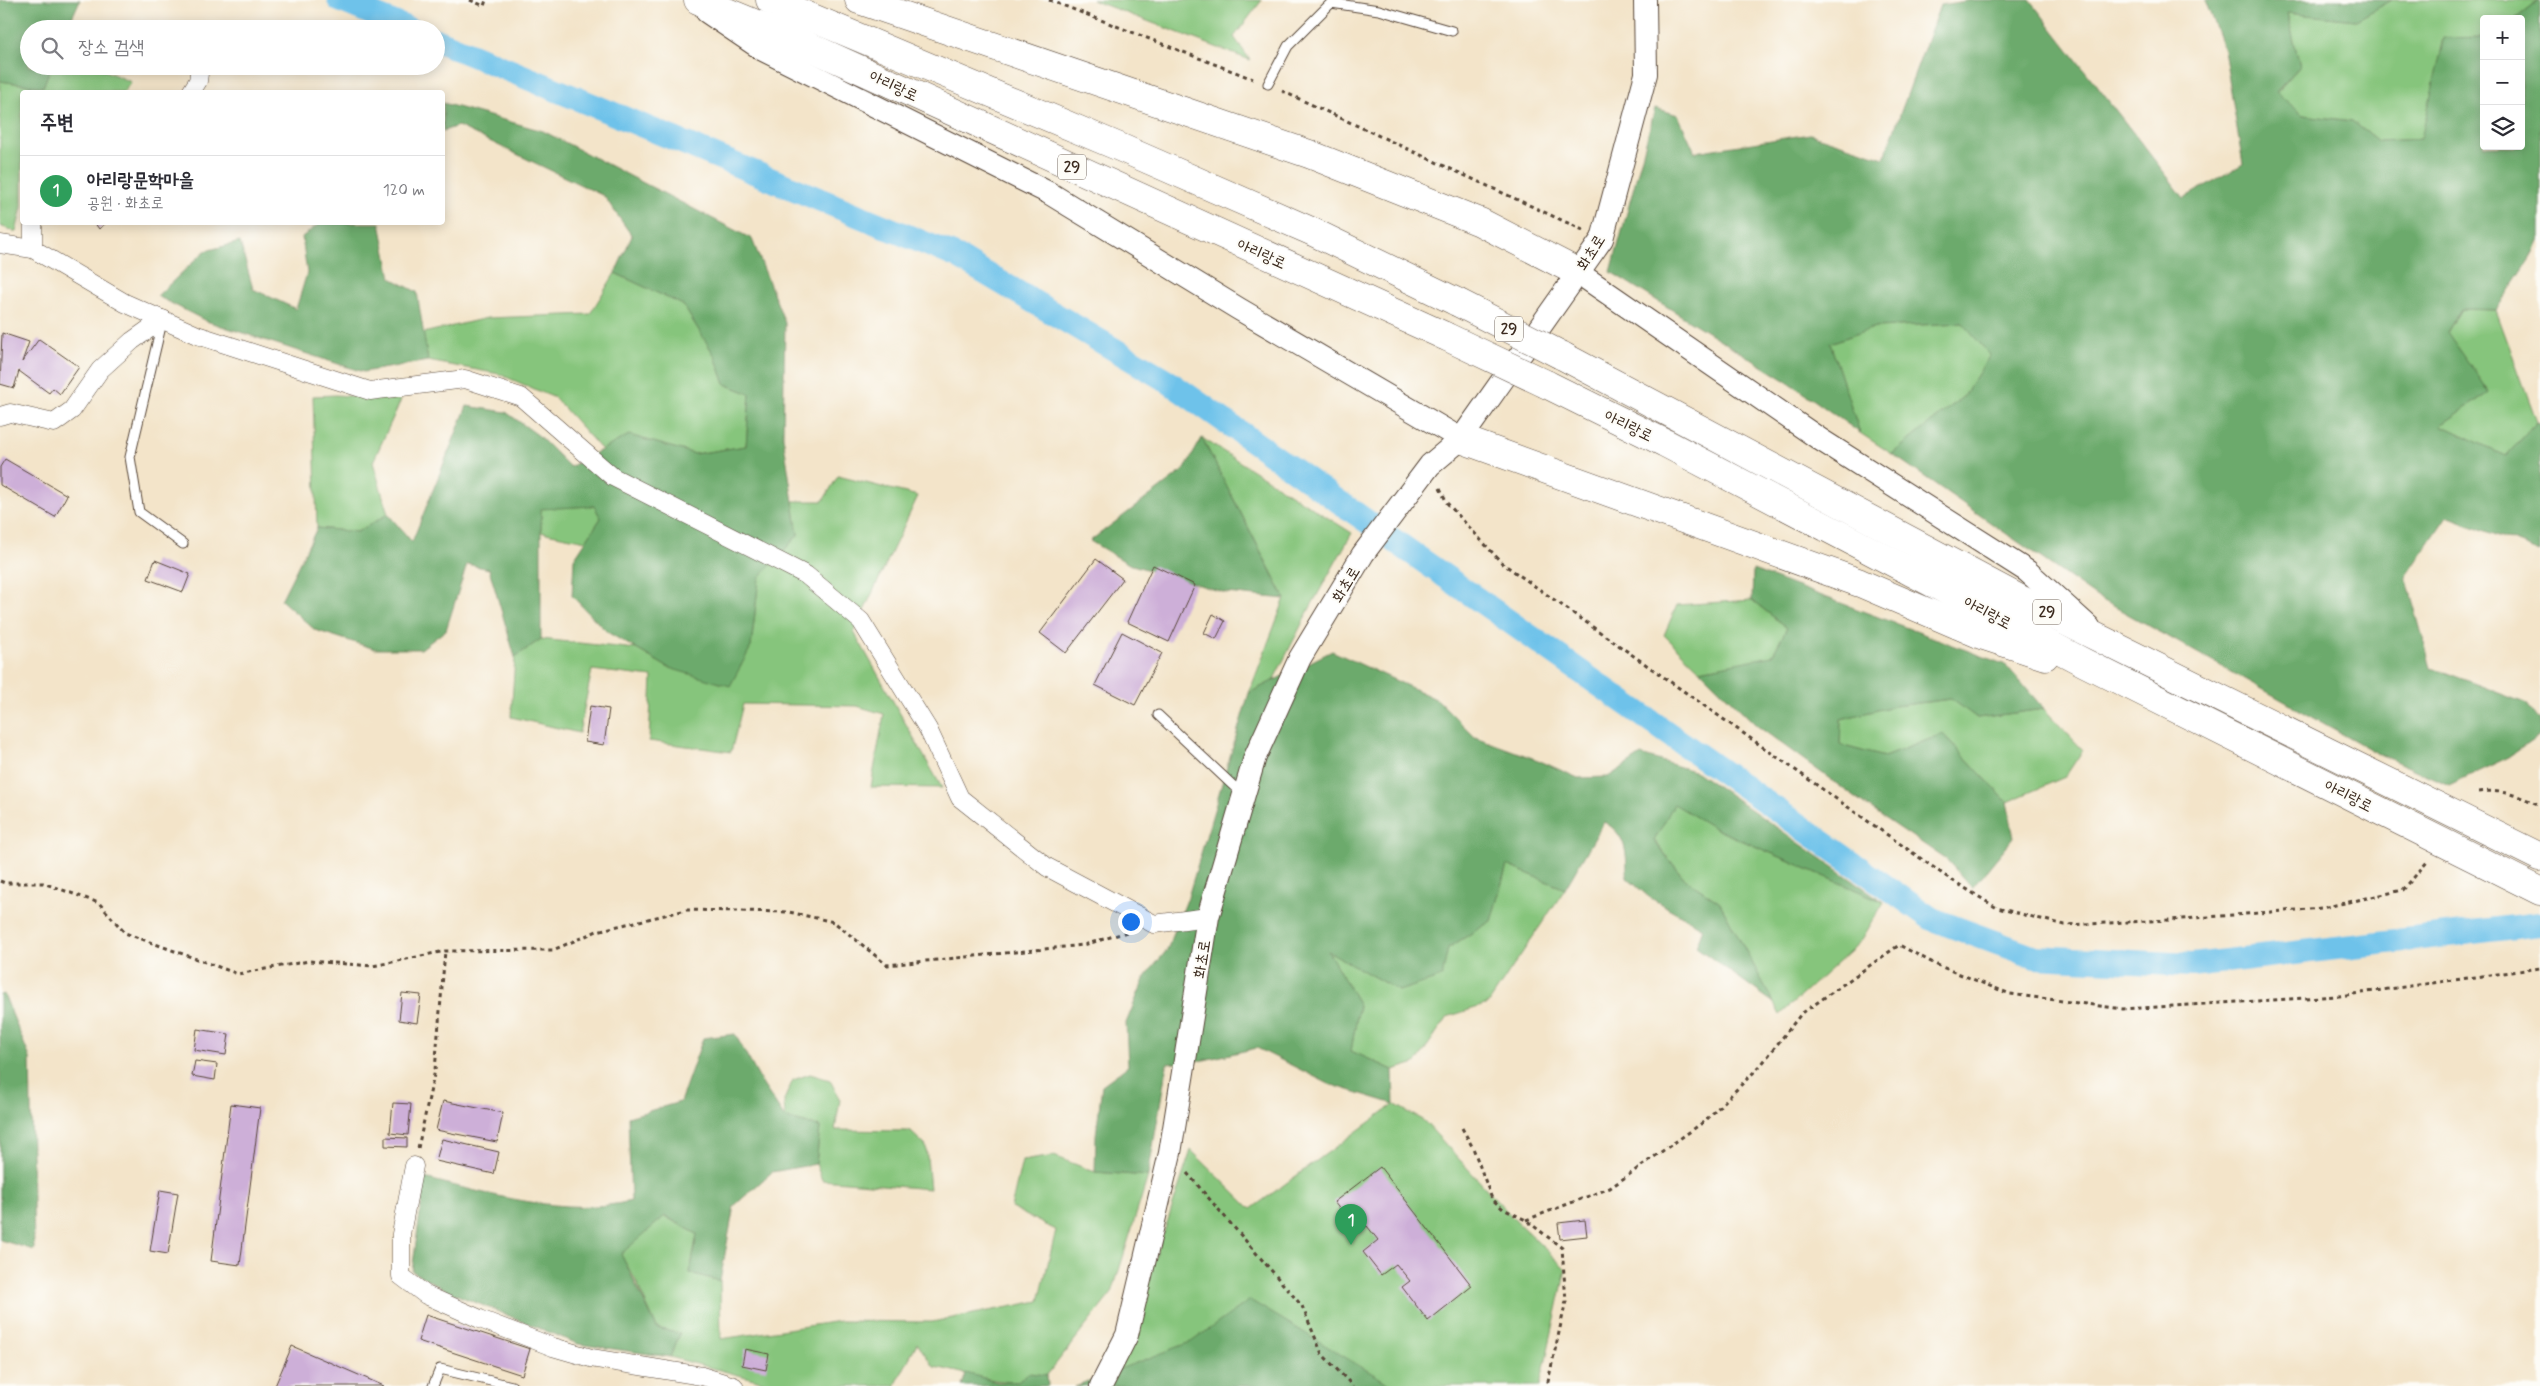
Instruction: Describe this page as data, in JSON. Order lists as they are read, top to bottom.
{
  "streets": {
    "main road": ["아리랑로", "29"],
    "street": ["화초로"]
  },
  "page": {
    "map_buttons": ["+", "−"],
    "search": "장소 검색",
    "heading": "주변",
    "list": [
      {
        "mark": "1",
        "name": "아리랑문학마을",
        "note": "공원 · 화초로",
        "value": "120 m"
      }
    ],
    "pins": "1"
  }
}
